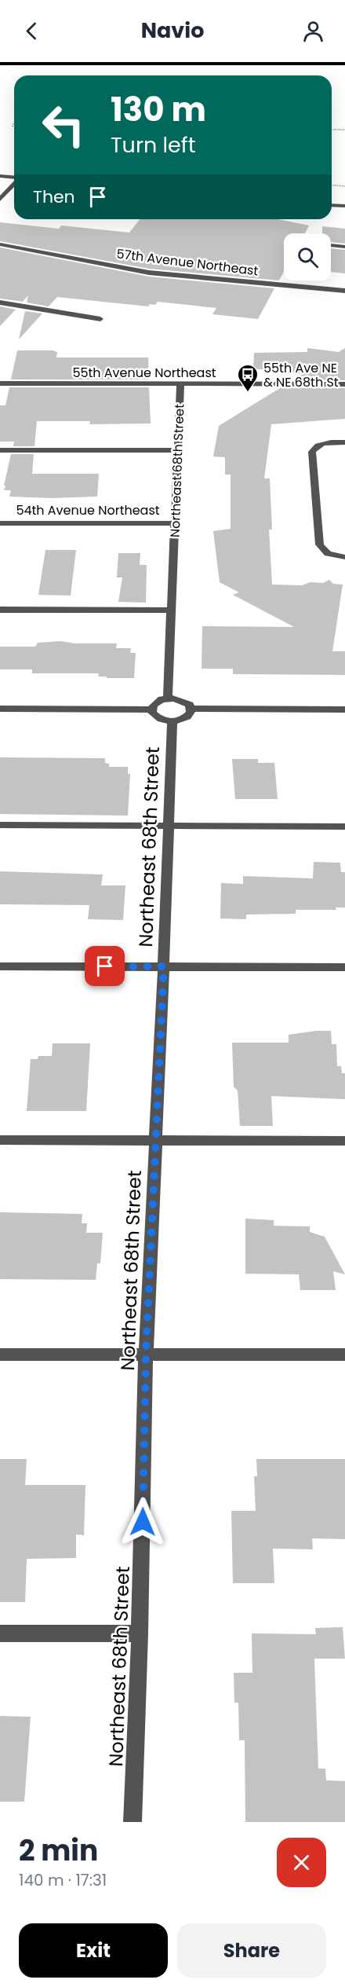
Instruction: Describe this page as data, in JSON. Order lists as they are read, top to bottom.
{
  "streets": {
    "street": [
      "57th Avenue Northeast",
      "55th Avenue Northeast",
      "Northeast 68th Street",
      "54th Avenue Northeast"
    ]
  },
  "crossings": [
    ["55th Avenue Northeast", "Northeast 68th Street"],
    ["Northeast 68th Street", "54th Avenue Northeast"]
  ],
  "places": {
    "bus stop": ["55th Ave NE & NE 68th St"]
  },
  "page": {
    "header": "Navio",
    "turn": ["130 m", "Turn left"],
    "then": "Then",
    "heading": ["2 min", "140 m · 17:31"],
    "buttons": ["Exit", "Share"]
  }
}
